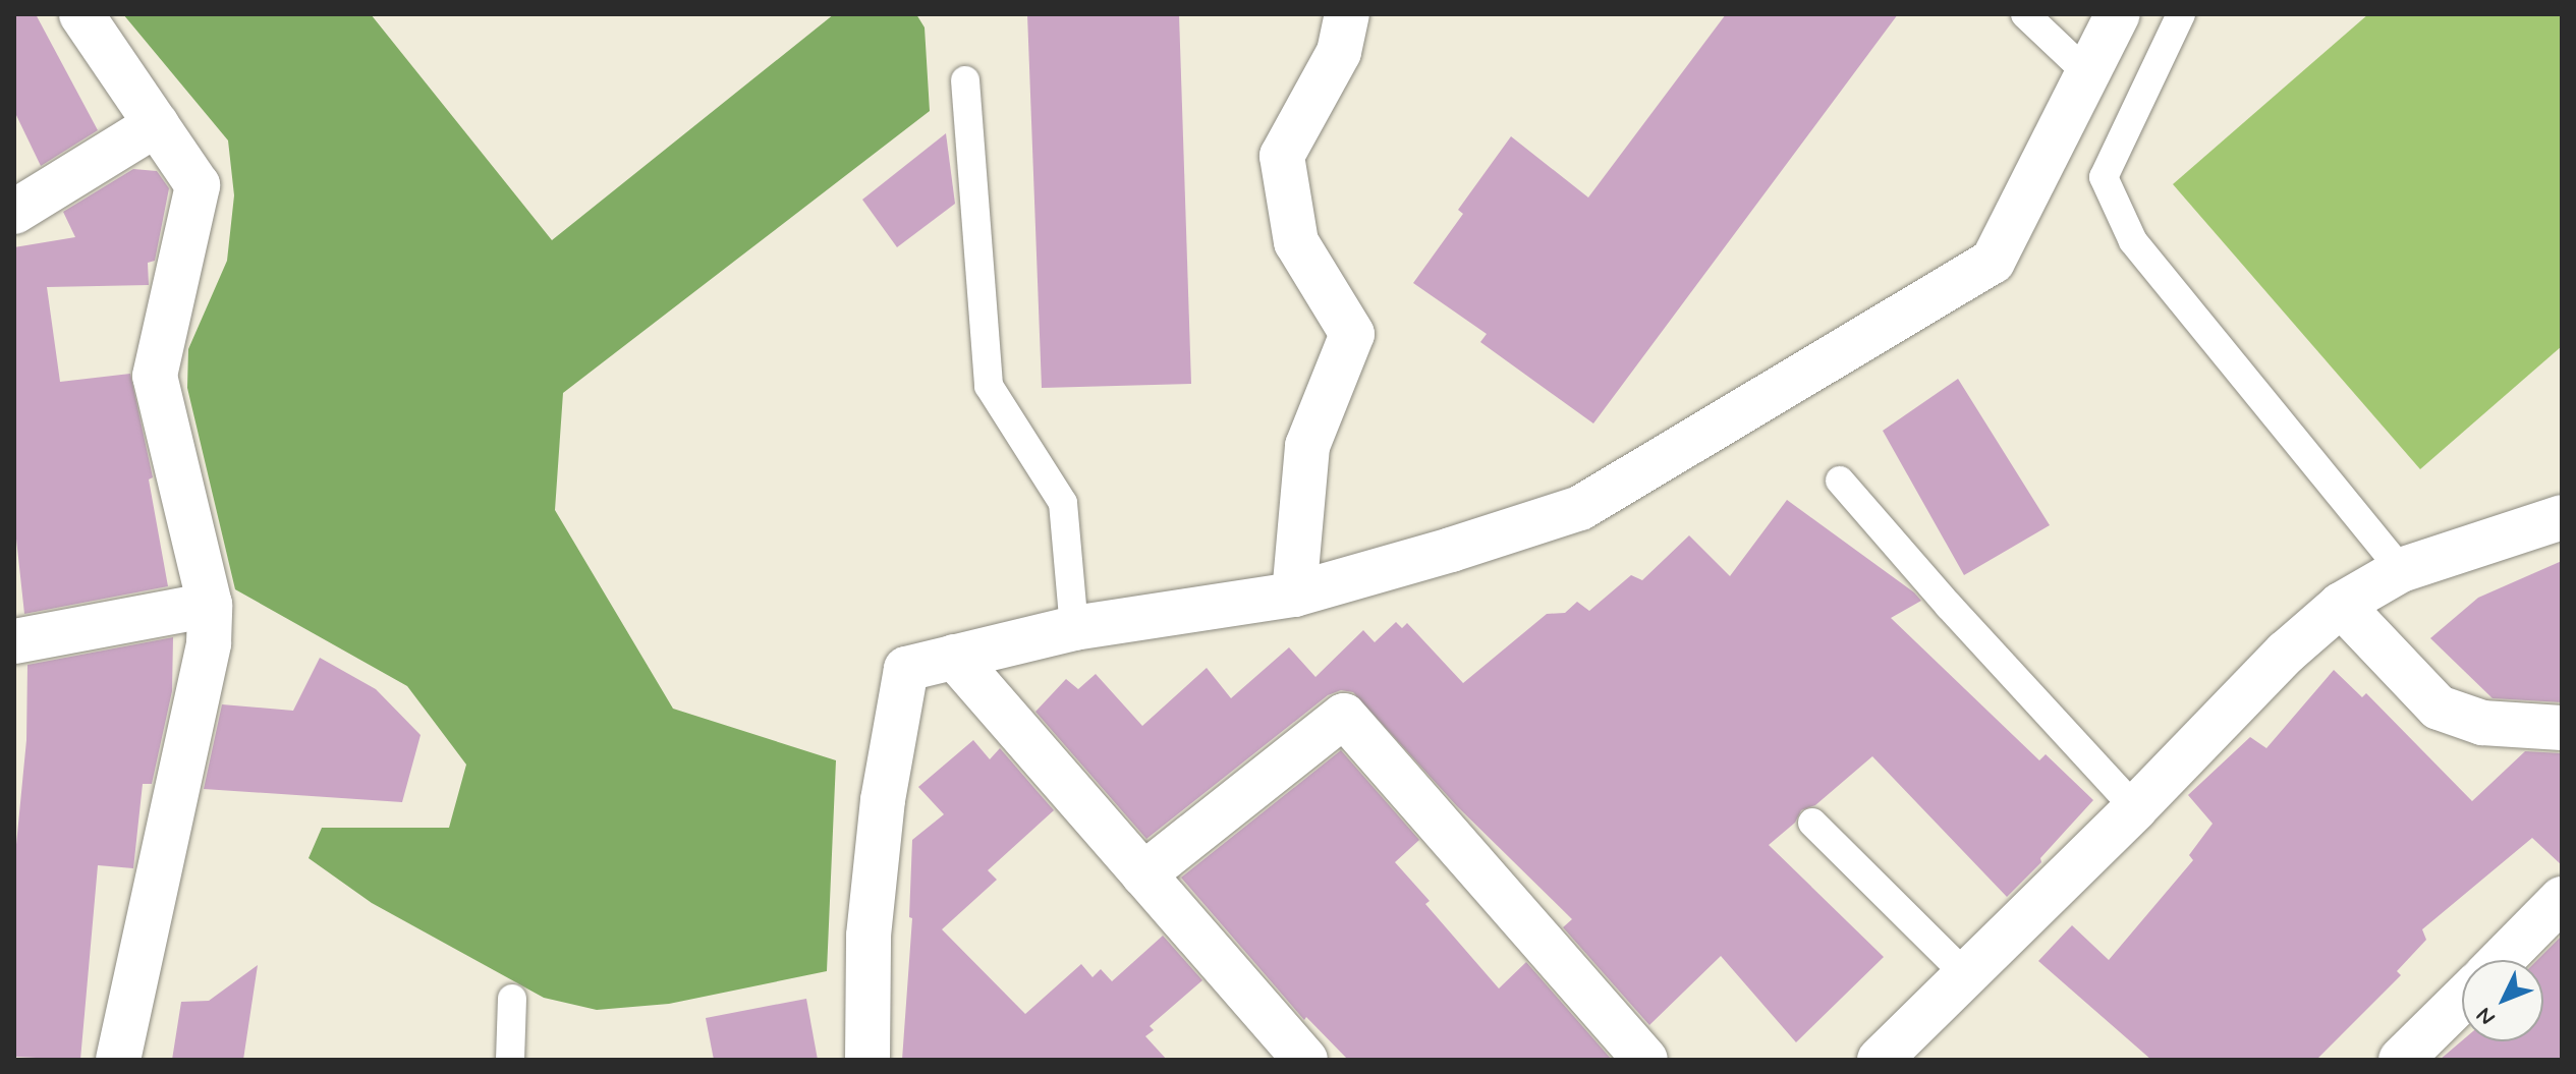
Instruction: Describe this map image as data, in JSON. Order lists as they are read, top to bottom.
{
  "north": "bottom left"
}
